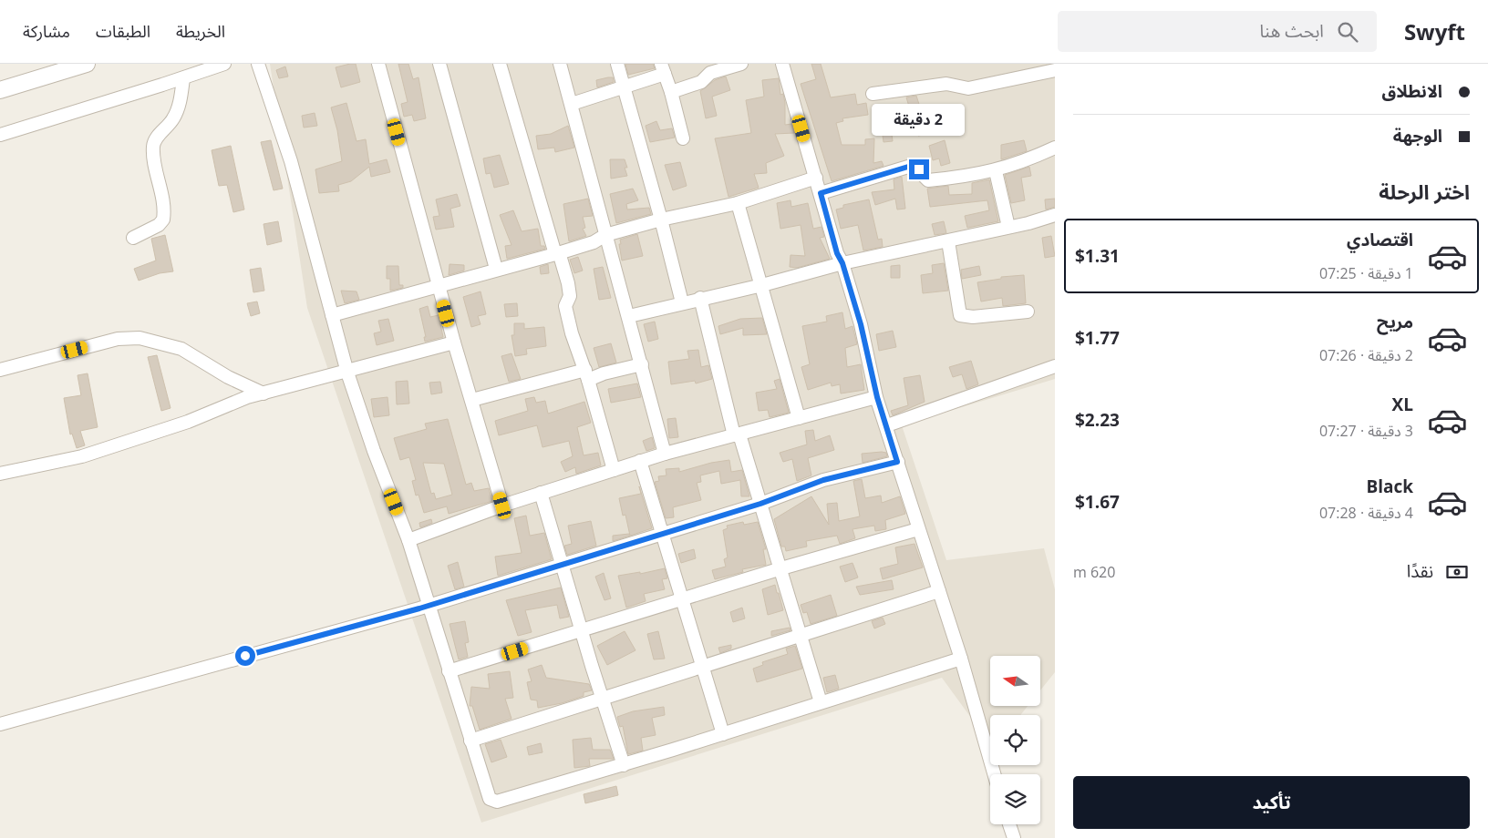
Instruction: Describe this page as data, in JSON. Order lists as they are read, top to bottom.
{
  "north": "left",
  "page": {
    "header": "Swyft",
    "search": "ابحث هنا",
    "nav": ["الخريطة", "الطبقات", "مشاركة"],
    "banner": ["الانطلاق", "الوجهة"],
    "bubble": "2 دقيقة",
    "heading": "اختر الرحلة",
    "list": [
      {
        "name": "اقتصادي",
        "note": "1 دقيقة · 07:25",
        "value": "$1.31"
      },
      {
        "name": "مريح",
        "note": "2 دقيقة · 07:26",
        "value": "$1.77"
      },
      {
        "name": "XL",
        "note": "3 دقيقة · 07:27",
        "value": "$2.23"
      },
      {
        "name": "Black",
        "note": "4 دقيقة · 07:28",
        "value": "$1.67"
      }
    ],
    "pay": ["نقدًا", "620 m"],
    "buttons": "تأكيد"
  }
}
